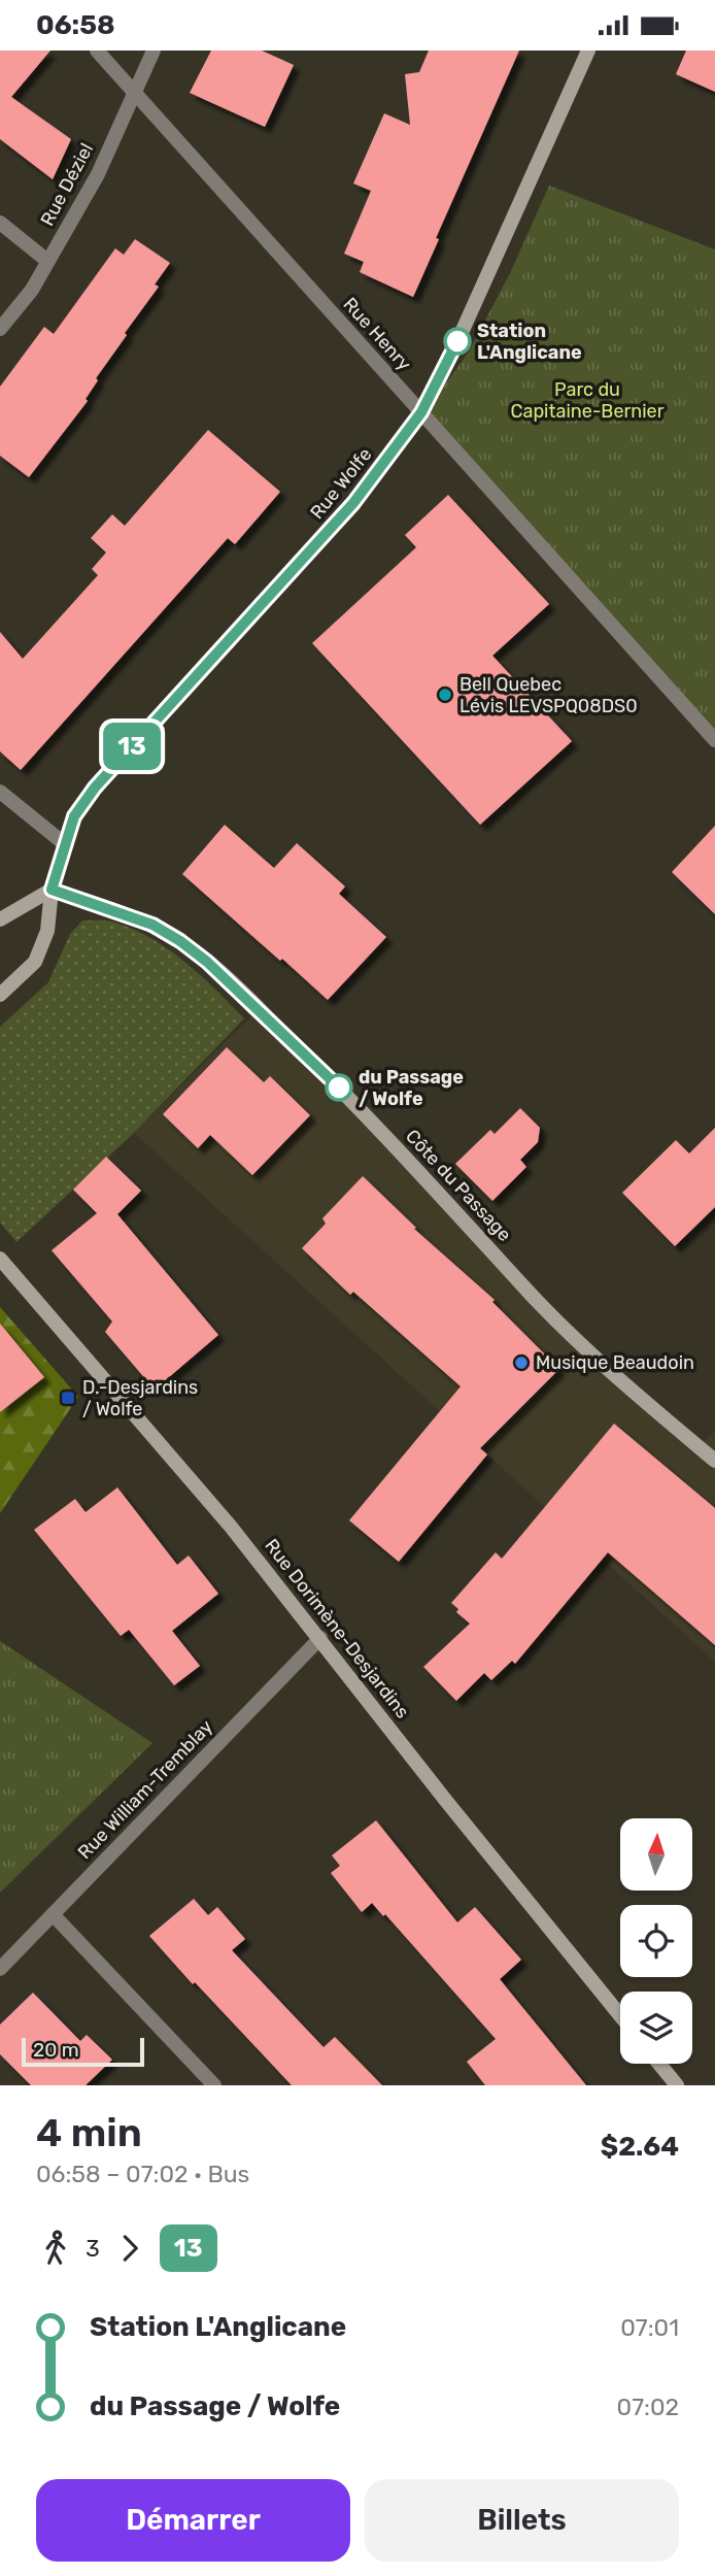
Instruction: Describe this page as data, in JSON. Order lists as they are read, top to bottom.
{
  "streets": {
    "main road": ["Rue Wolfe", "Côte du Passage", "Rue Dorimène-Desjardins"],
    "street": ["Rue Déziel", "Rue Henry", "Rue William-Tremblay"]
  },
  "crossings": [
    ["Rue Déziel", "Rue Henry"],
    ["Rue Henry", "Rue Wolfe"],
    ["Rue Wolfe", "Côte du Passage"],
    ["Rue Dorimène-Desjardins", "Rue William-Tremblay"]
  ],
  "parks": ["Parc du Capitaine-Bernier"],
  "places": {
    "other": [
      "Station L'Anglicane",
      "Bell Quebec Lévis LEVSPQ08DS0",
      "du Passage / Wolfe",
      "Musique Beaudoin"
    ],
    "transit": ["D.-Desjardins / Wolfe"]
  },
  "lines": ["bus line 13"],
  "scale_bar": "20 m",
  "north": "top",
  "page": {
    "status": "06:58",
    "on_map": "13",
    "scale": "20 m",
    "heading": ["4 min", "06:58 – 07:02 · Bus", "$2.64"],
    "legs": ["3", "13"],
    "list": [
      {
        "name": "Station L'Anglicane",
        "value": "07:01"
      },
      {
        "name": "du Passage / Wolfe",
        "value": "07:02"
      }
    ],
    "buttons": ["Démarrer", "Billets"]
  }
}
